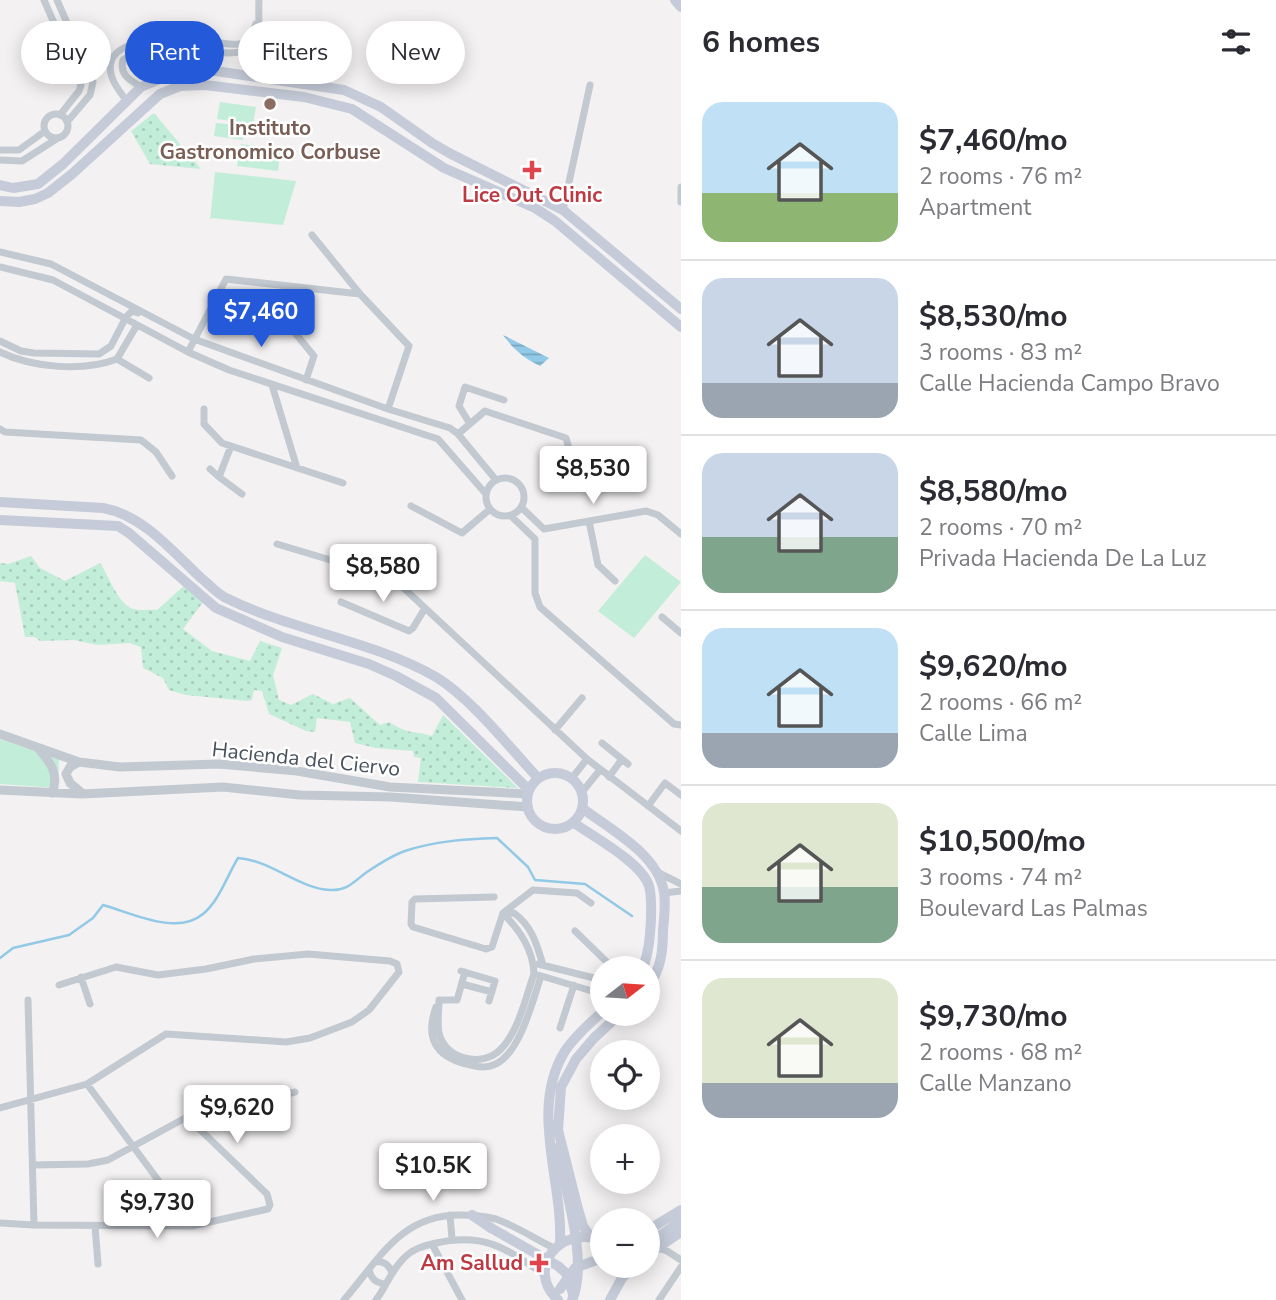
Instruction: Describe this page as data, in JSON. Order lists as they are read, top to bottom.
{
  "streets": {
    "street": ["Hacienda del Ciervo"]
  },
  "places": {
    "other": ["Instituto Gastronomico Corbuse"],
    "health": ["Lice Out Clinic", "Am Sallud"]
  },
  "north": "right",
  "page": {
    "heading": "6 homes",
    "chip": [
      "Buy",
      "Rent",
      "Filters",
      "New"
    ],
    "list": [
      {
        "name": "$7,460/mo",
        "note": "2 rooms · 76 m² · Apartment"
      },
      {
        "name": "$8,530/mo",
        "note": "3 rooms · 83 m² · Calle Hacienda Campo Bravo"
      },
      {
        "name": "$8,580/mo",
        "note": "2 rooms · 70 m² · Privada Hacienda De La Luz"
      },
      {
        "name": "$9,620/mo",
        "note": "2 rooms · 66 m² · Calle Lima"
      },
      {
        "name": "$10,500/mo",
        "note": "3 rooms · 74 m² · Boulevard Las Palmas"
      },
      {
        "name": "$9,730/mo",
        "note": "2 rooms · 68 m² · Calle Manzano"
      }
    ],
    "price": [
      "$7,460",
      "$8,530",
      "$8,580",
      "$9,620",
      "$10.5K",
      "$9,730"
    ],
    "map_buttons": ["+", "−"]
  }
}
